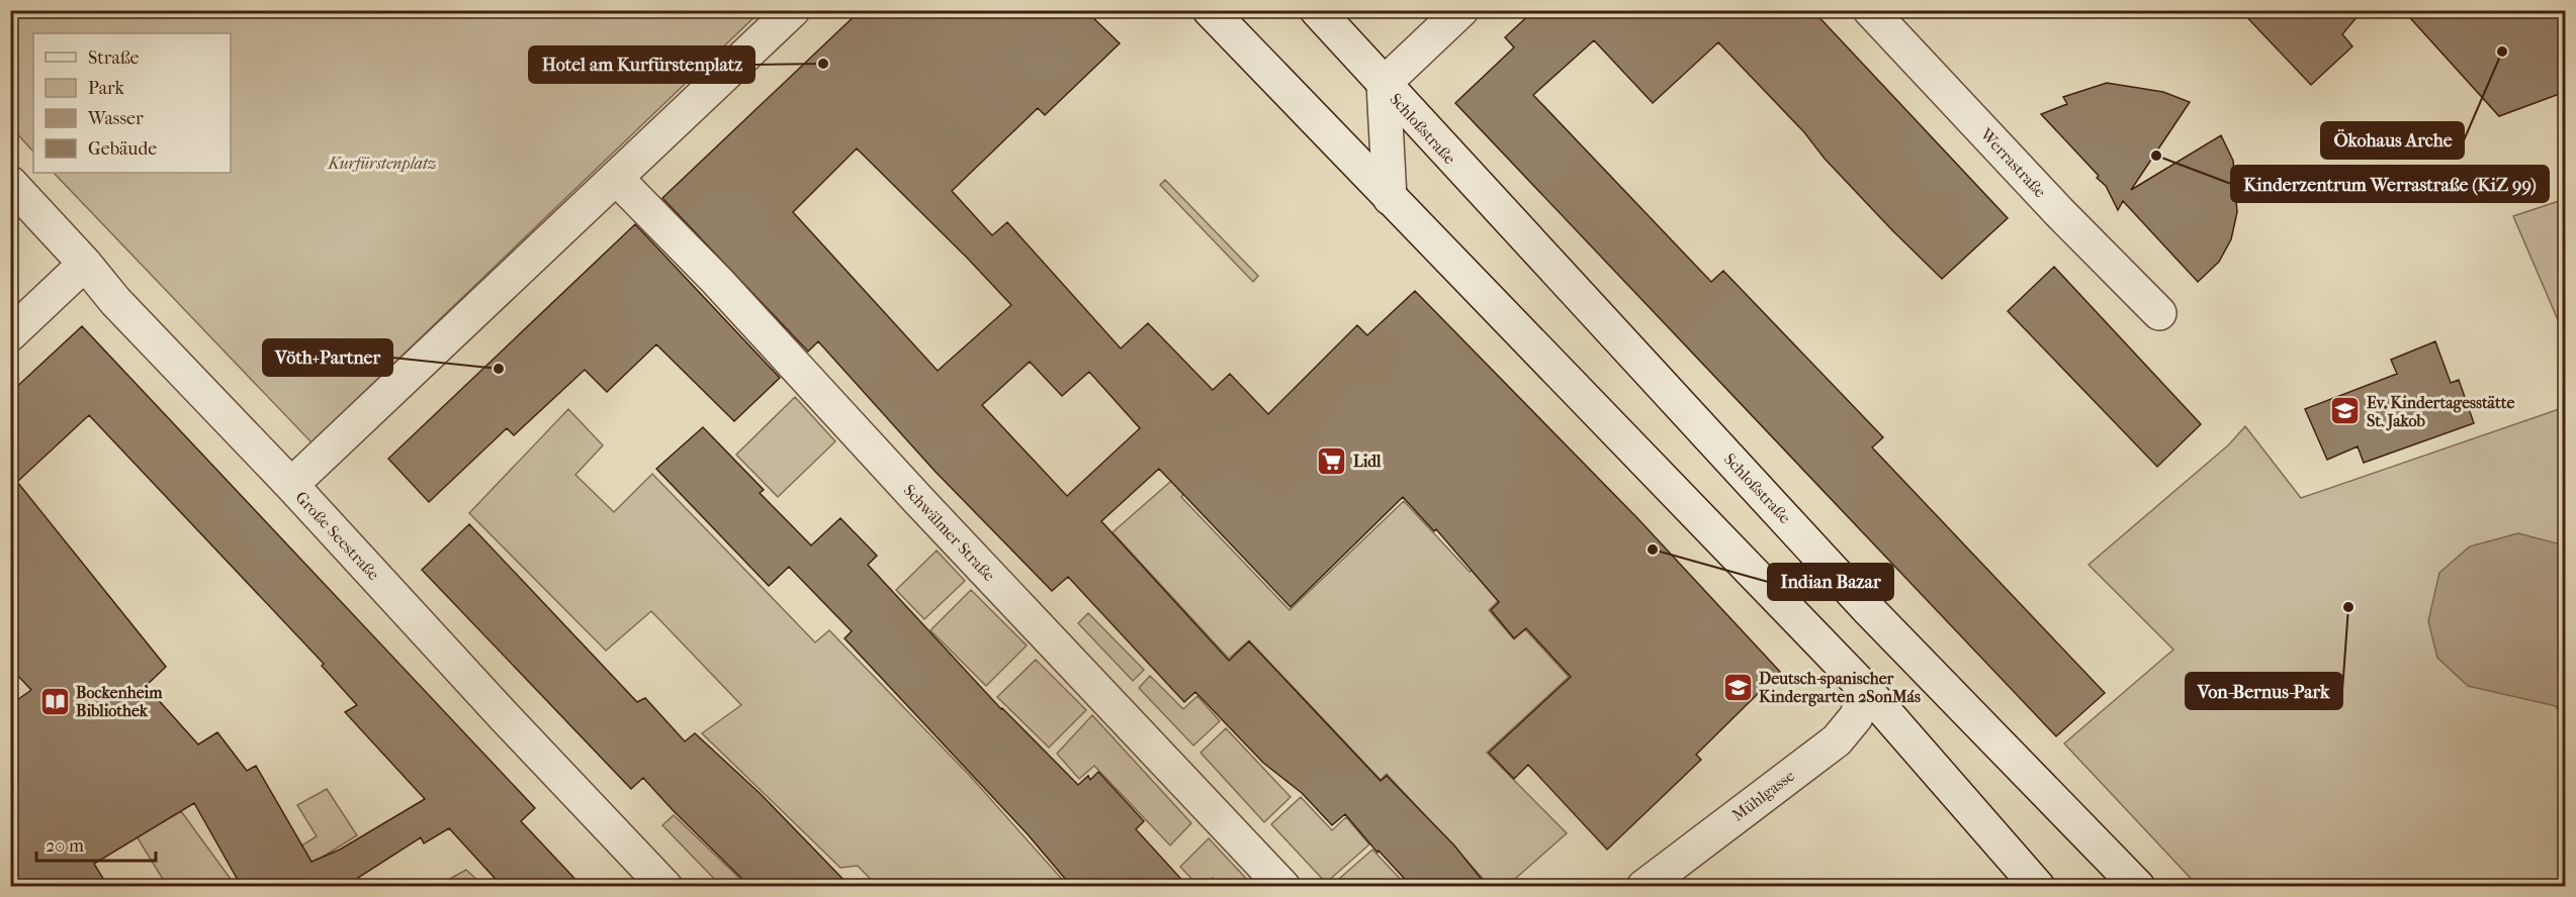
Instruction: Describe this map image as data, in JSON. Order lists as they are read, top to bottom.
{
  "streets": {
    "street": [
      "Schloßstraße",
      "Werrastraße",
      "Schwälmer Straße",
      "Große Seestraße",
      "Mühlgasse"
    ]
  },
  "parks": ["Kurfürstenplatz"],
  "places": {
    "other": [
      "Ökohaus Arche",
      "Hotel am Kurfürstenplatz",
      "Kinderzentrum Werrastraße (KiZ 99)",
      "Vöth+Partner",
      "Indian Bazar",
      "Von-Bernus-Park"
    ],
    "school or university": ["Ev. Kindertagesstätte St. Jakob", "Deutsch-spanischer Kindergarten 2SonMás"],
    "supermarket": ["Lidl"],
    "library": ["Bockenheim Bibliothek"]
  },
  "legend": [
    "Straße",
    "Park",
    "Wasser",
    "Gebäude"
  ],
  "scale_bar": "20 m"
}
